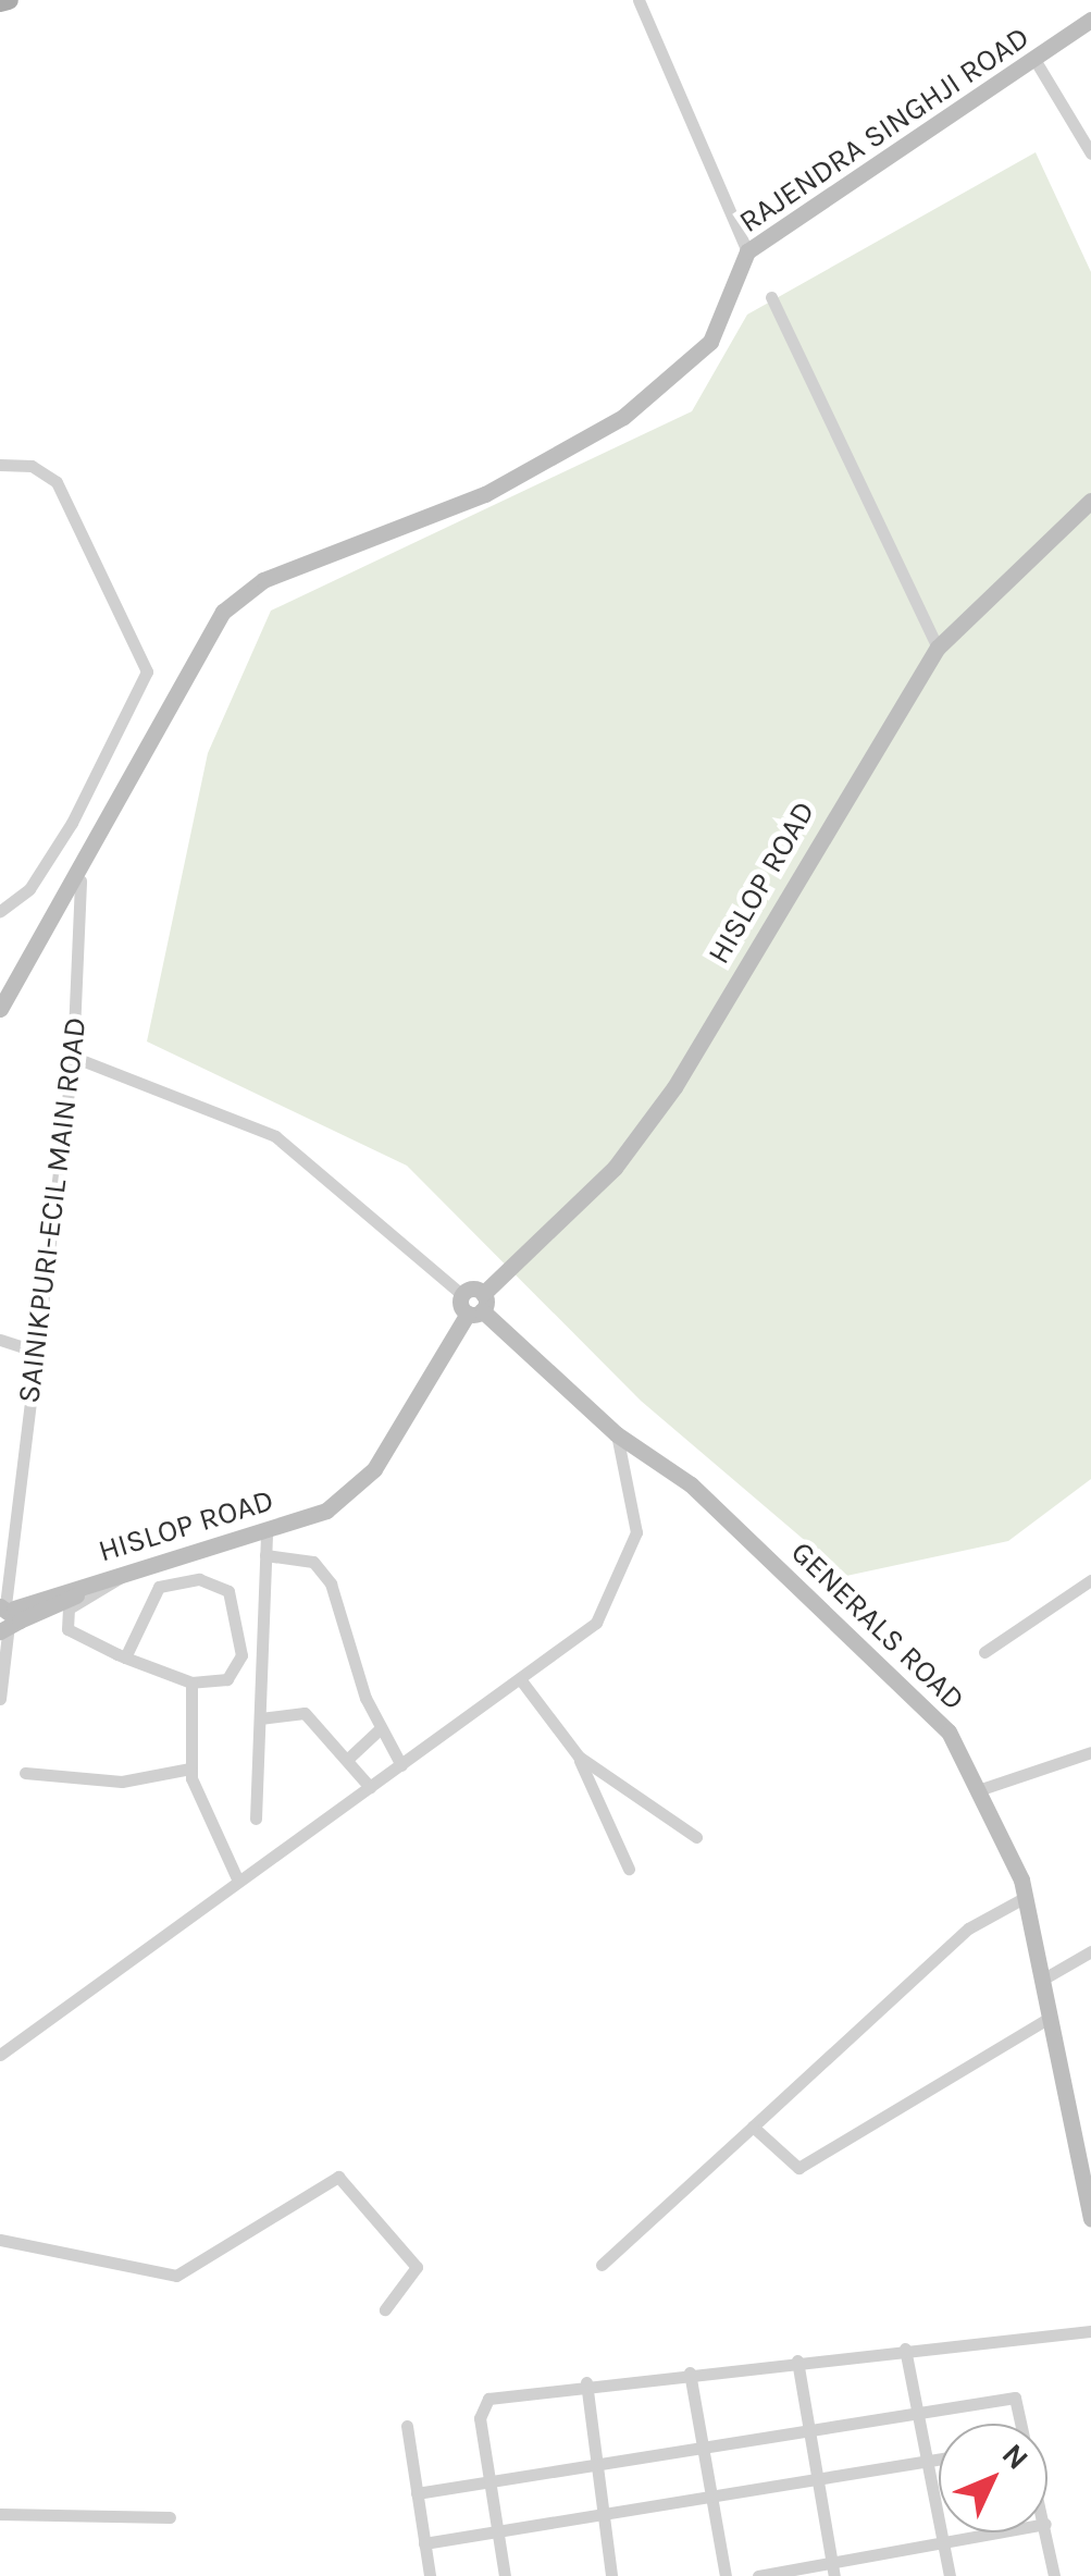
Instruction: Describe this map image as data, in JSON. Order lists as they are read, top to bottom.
{
  "streets": {
    "street": [
      "RAJENDRA SINGHJI ROAD",
      "HISLOP ROAD",
      "SAINIKPURI-ECIL MAIN ROAD",
      "GENERALS ROAD"
    ]
  },
  "crossings": [
    ["RAJENDRA SINGHJI ROAD", "SAINIKPURI-ECIL MAIN ROAD"],
    ["HISLOP ROAD", "SAINIKPURI-ECIL MAIN ROAD"],
    ["HISLOP ROAD", "GENERALS ROAD"]
  ],
  "north": "top right"
}
